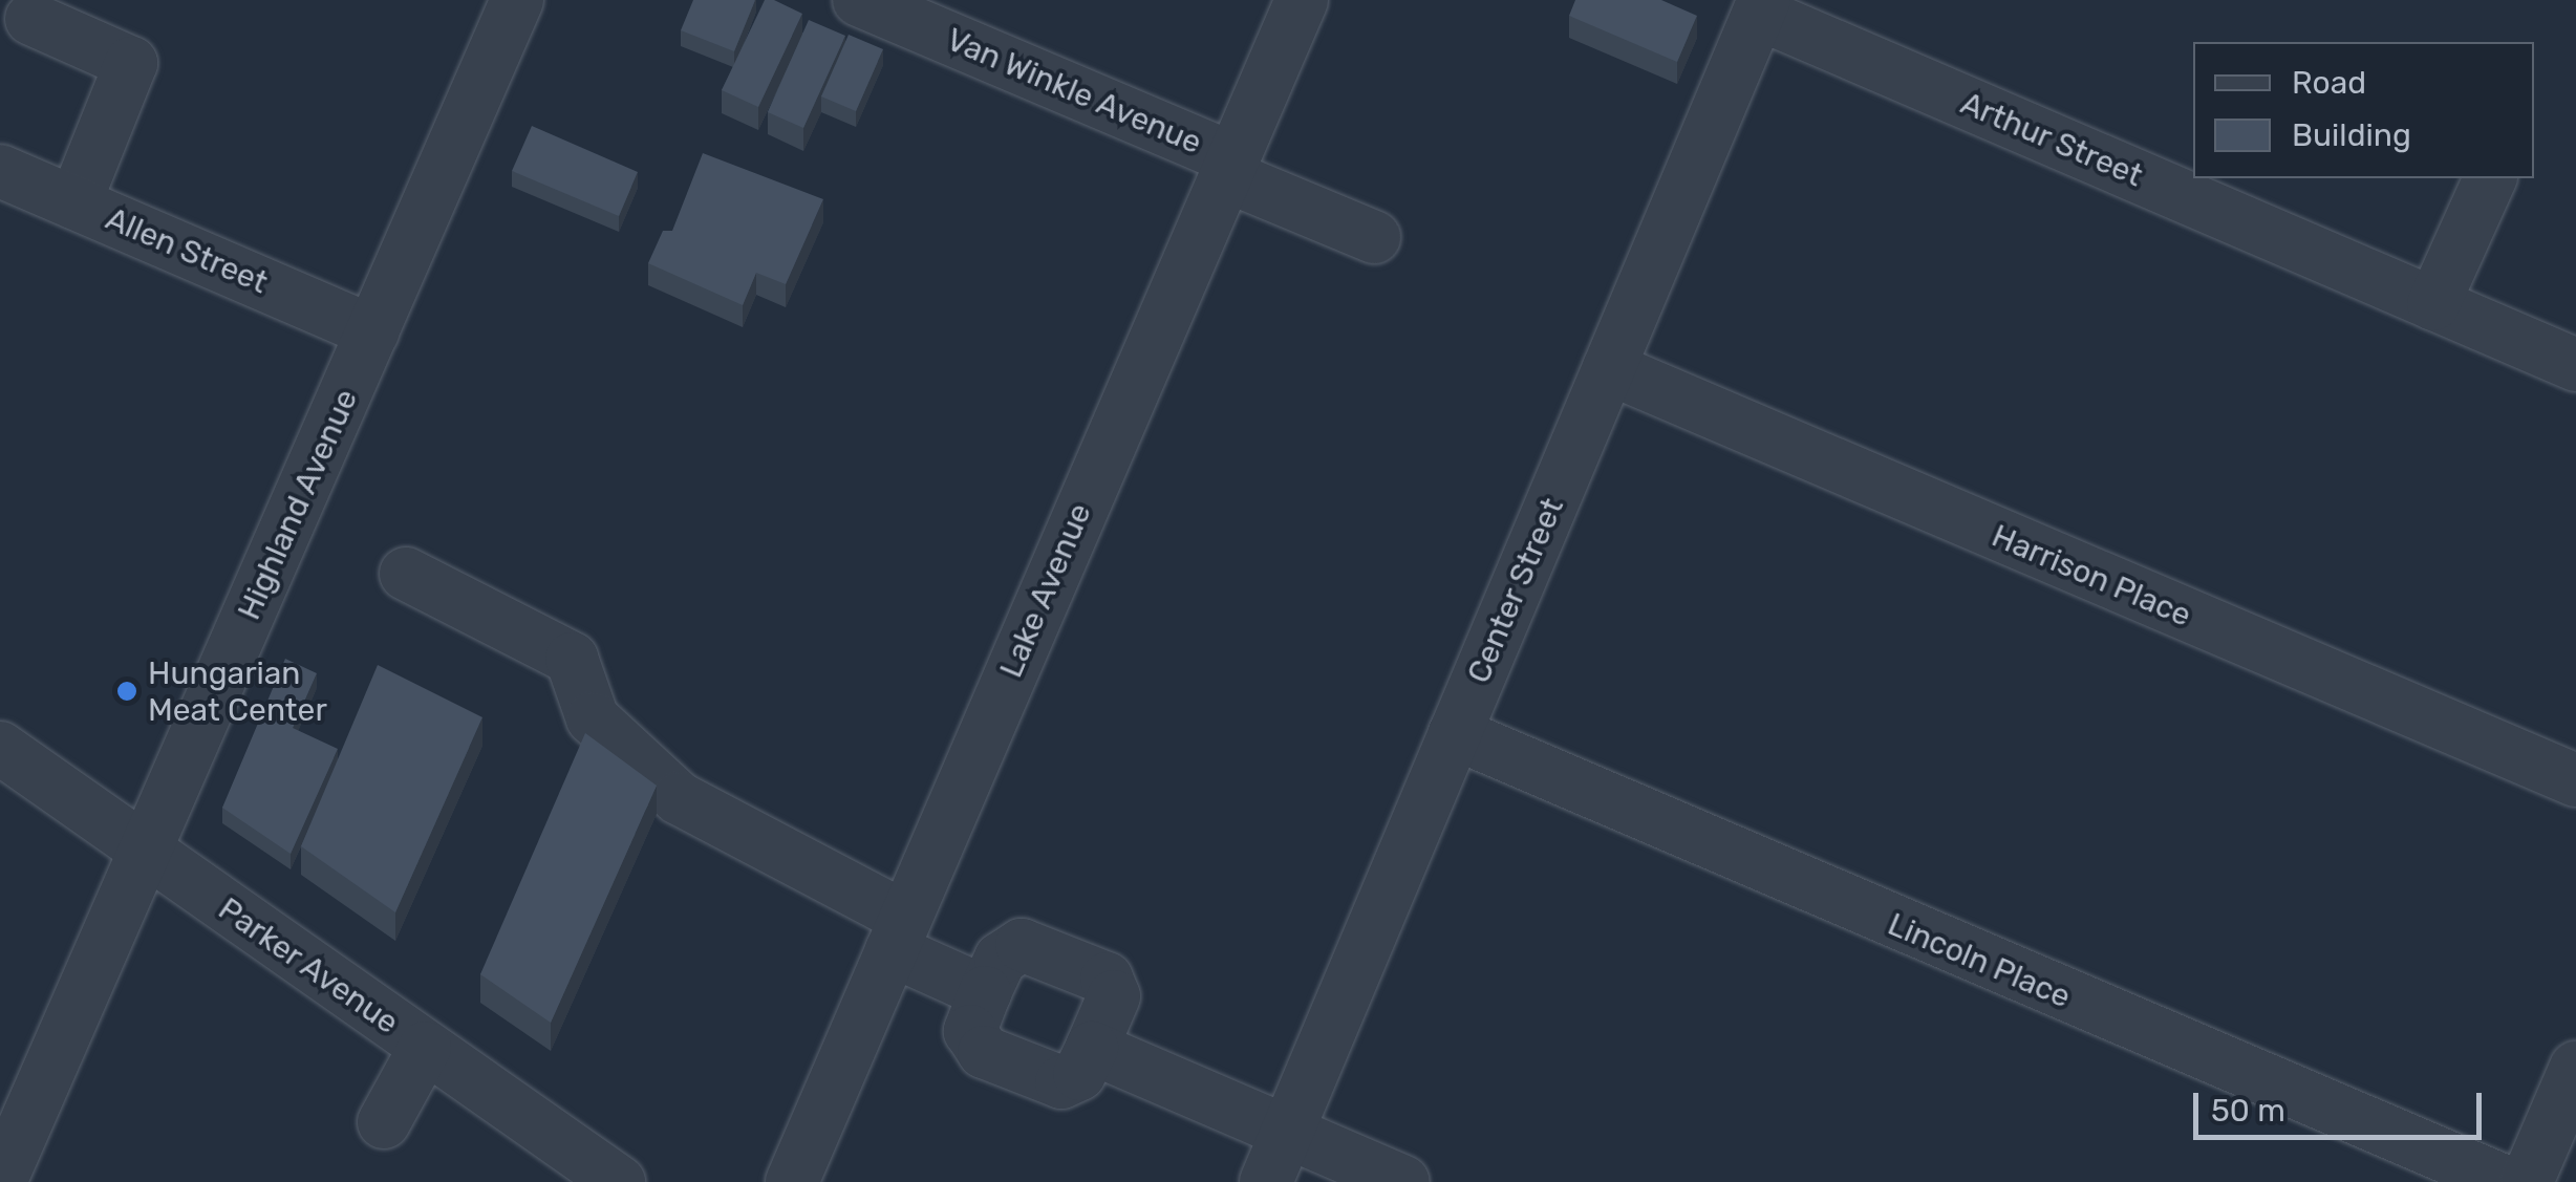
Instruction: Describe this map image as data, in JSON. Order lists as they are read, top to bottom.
{
  "streets": {
    "street": [
      "Van Winkle Avenue",
      "Arthur Street",
      "Allen Street",
      "Highland Avenue",
      "Harrison Place",
      "Lake Avenue",
      "Center Street",
      "Lincoln Place",
      "Parker Avenue"
    ]
  },
  "crossings": [
    ["Van Winkle Avenue", "Lake Avenue"],
    ["Arthur Street", "Center Street"],
    ["Allen Street", "Highland Avenue"],
    ["Highland Avenue", "Parker Avenue"],
    ["Harrison Place", "Center Street"],
    ["Center Street", "Lincoln Place"]
  ],
  "places": ["Hungarian Meat Center"],
  "legend": ["Road", "Building"],
  "scale_bar": "50 m"
}
